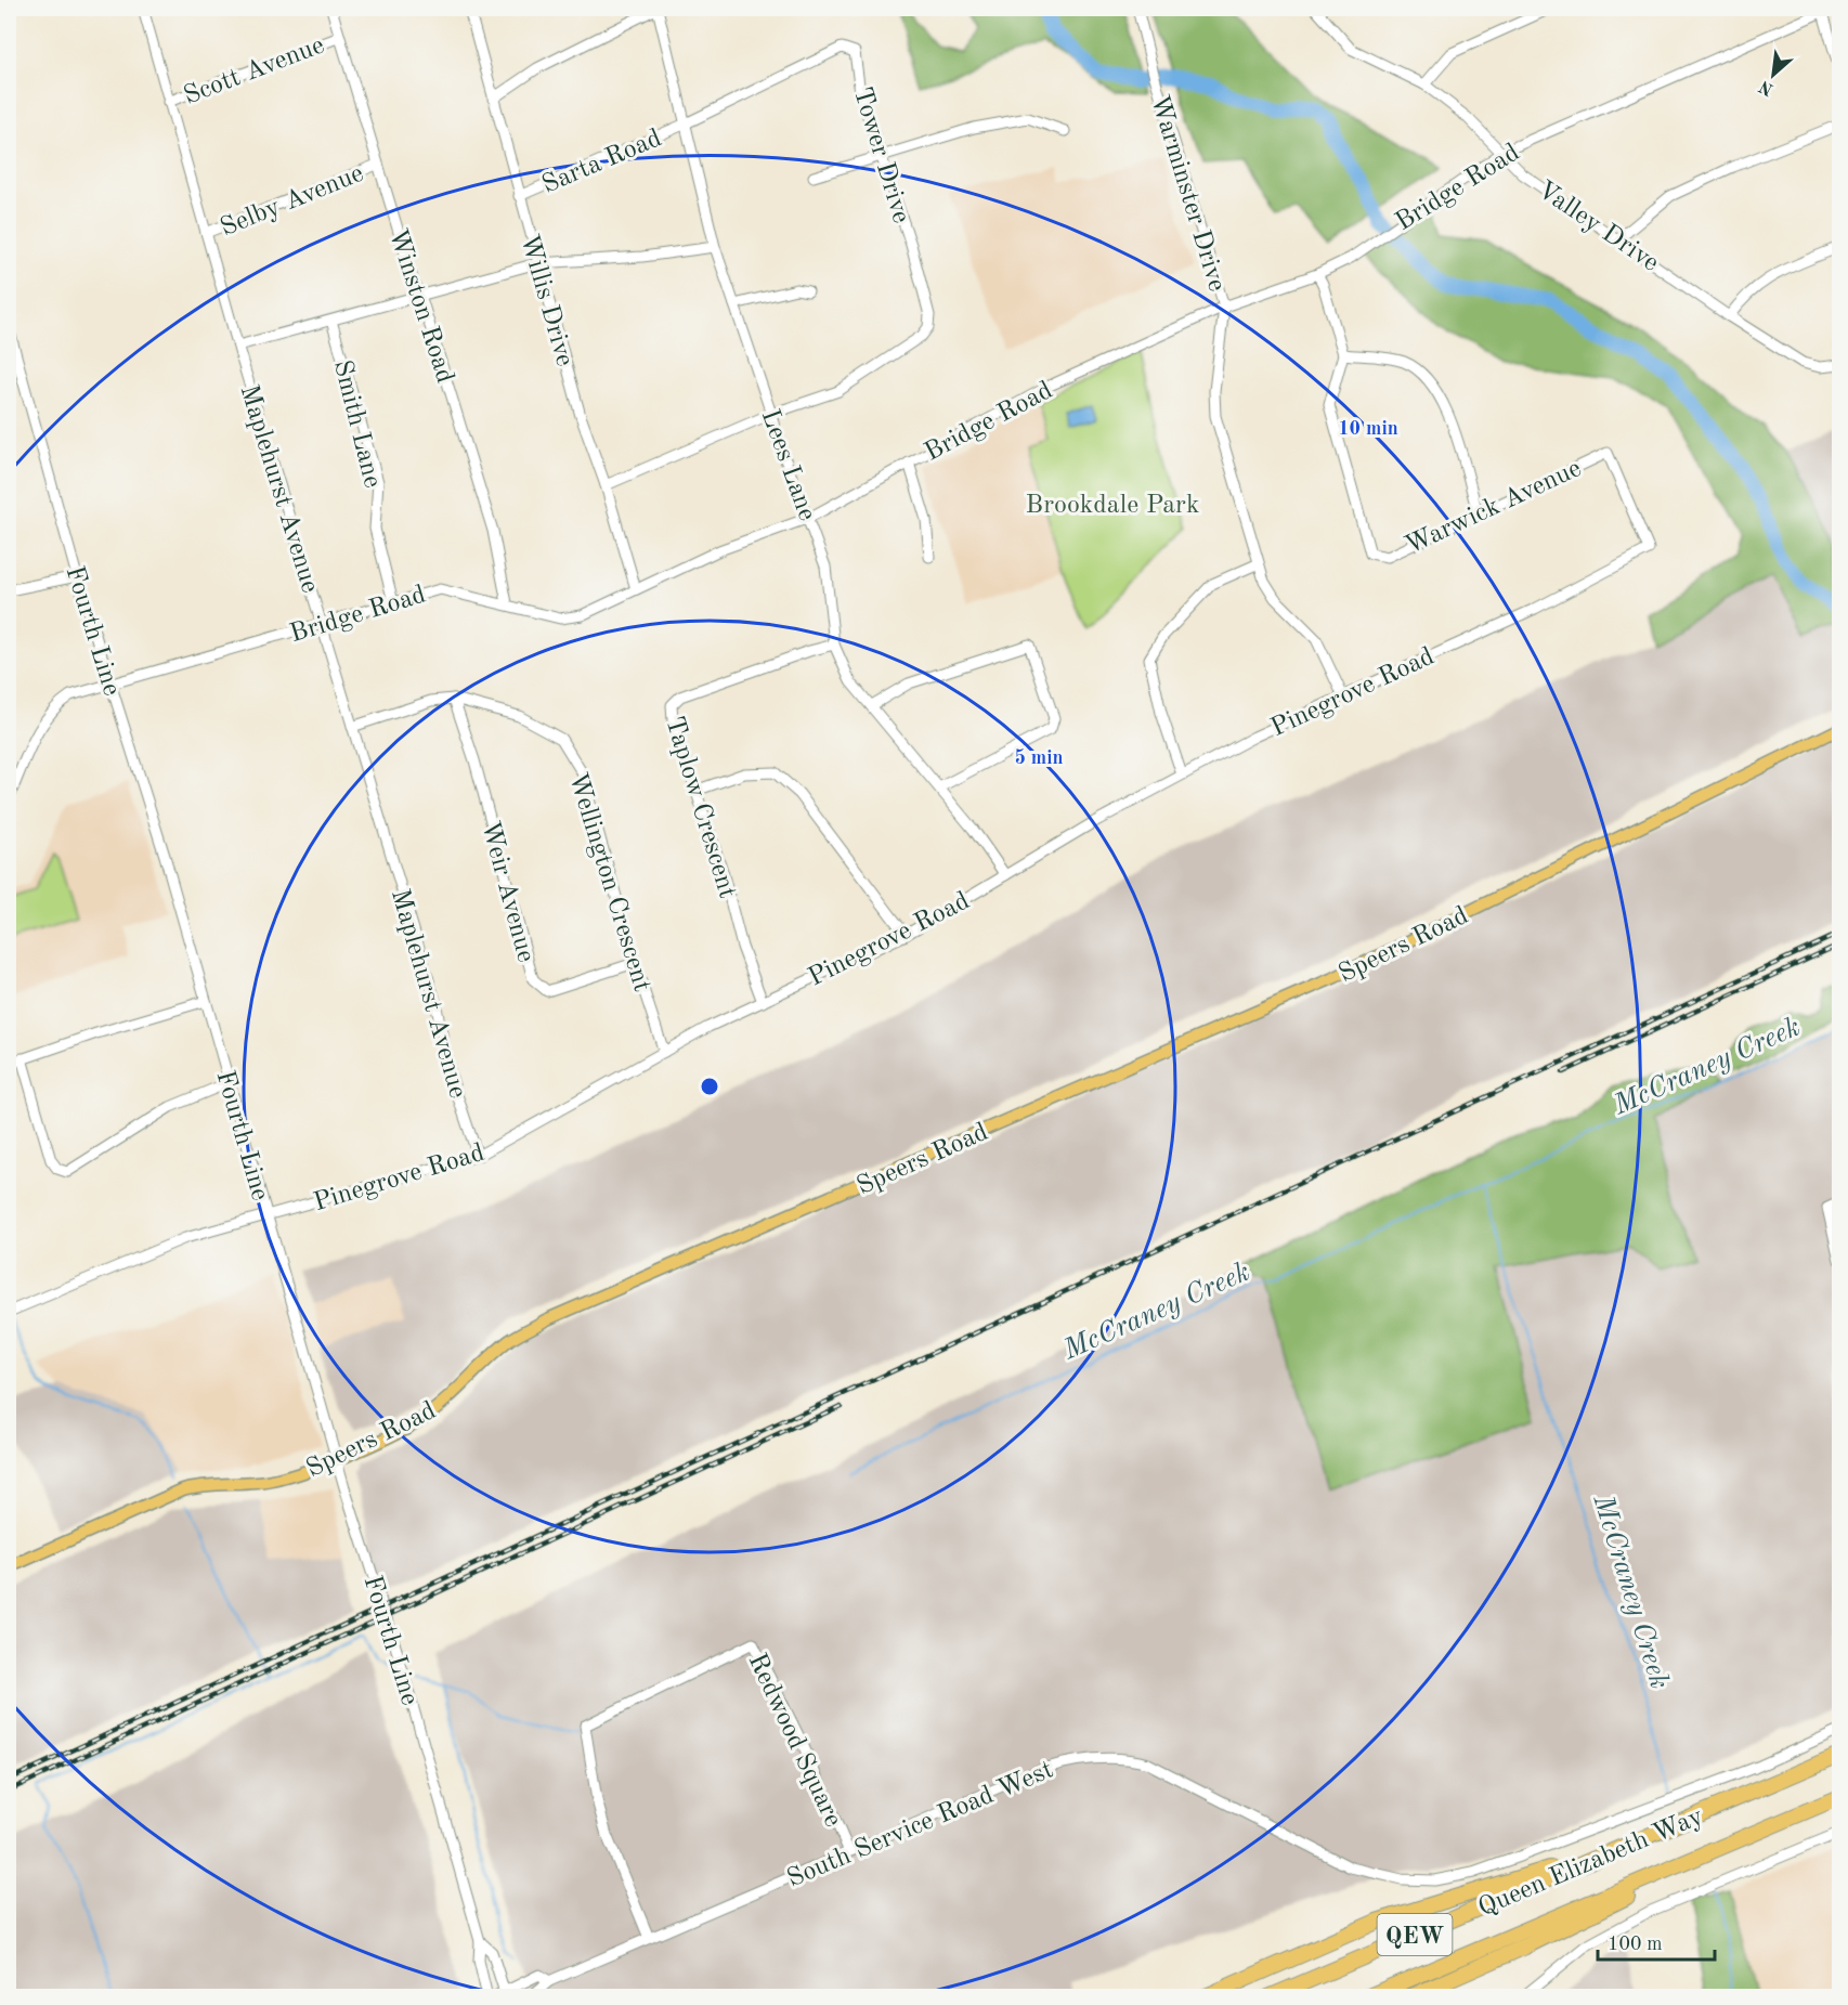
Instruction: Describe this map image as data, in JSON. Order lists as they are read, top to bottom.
{
  "streets": {
    "highway": ["Queen Elizabeth Way", "QEW"],
    "main road": ["Speers Road"],
    "street": [
      "Scott Avenue",
      "Tower Drive",
      "Sarta Road",
      "Bridge Road",
      "Warminster Drive",
      "Selby Avenue",
      "Valley Drive",
      "Willis Drive",
      "Winston Road",
      "Smith Lane",
      "Lees Lane",
      "Maplehurst Avenue",
      "Warwick Avenue",
      "Fourth Line",
      "Pinegrove Road",
      "Taplow Crescent",
      "Wellington Crescent",
      "Weir Avenue",
      "Redwood Square",
      "South Service Road West"
    ]
  },
  "crossings": [
    ["Scott Avenue", "Winston Road"],
    ["Scott Avenue", "Maplehurst Avenue"],
    ["Tower Drive", "Sarta Road"],
    ["Tower Drive", "Lees Lane"],
    ["Sarta Road", "Willis Drive"],
    ["Sarta Road", "Lees Lane"],
    ["Bridge Road", "Warminster Drive"],
    ["Bridge Road", "Valley Drive"],
    ["Bridge Road", "Willis Drive"],
    ["Bridge Road", "Winston Road"],
    ["Bridge Road", "Smith Lane"],
    ["Bridge Road", "Lees Lane"],
    ["Bridge Road", "Maplehurst Avenue"],
    ["Bridge Road", "Fourth Line"],
    ["Warminster Drive", "Pinegrove Road"],
    ["Selby Avenue", "Winston Road"],
    ["Selby Avenue", "Maplehurst Avenue"],
    ["Lees Lane", "Pinegrove Road"],
    ["Lees Lane", "Taplow Crescent"],
    ["Maplehurst Avenue", "Pinegrove Road"],
    ["Maplehurst Avenue", "Wellington Crescent"],
    ["Warwick Avenue", "Pinegrove Road"],
    ["Fourth Line", "Pinegrove Road"],
    ["Fourth Line", "Speers Road"],
    ["Fourth Line", "South Service Road West"],
    ["Pinegrove Road", "Taplow Crescent"],
    ["Pinegrove Road", "Wellington Crescent"],
    ["Wellington Crescent", "Weir Avenue"],
    ["Redwood Square", "South Service Road West"]
  ],
  "water": ["McCraney Creek"],
  "parks": ["Brookdale Park"],
  "scale_bar": "100 m",
  "north": "bottom left",
  "rings": ["10 min", "5 min"]
}
